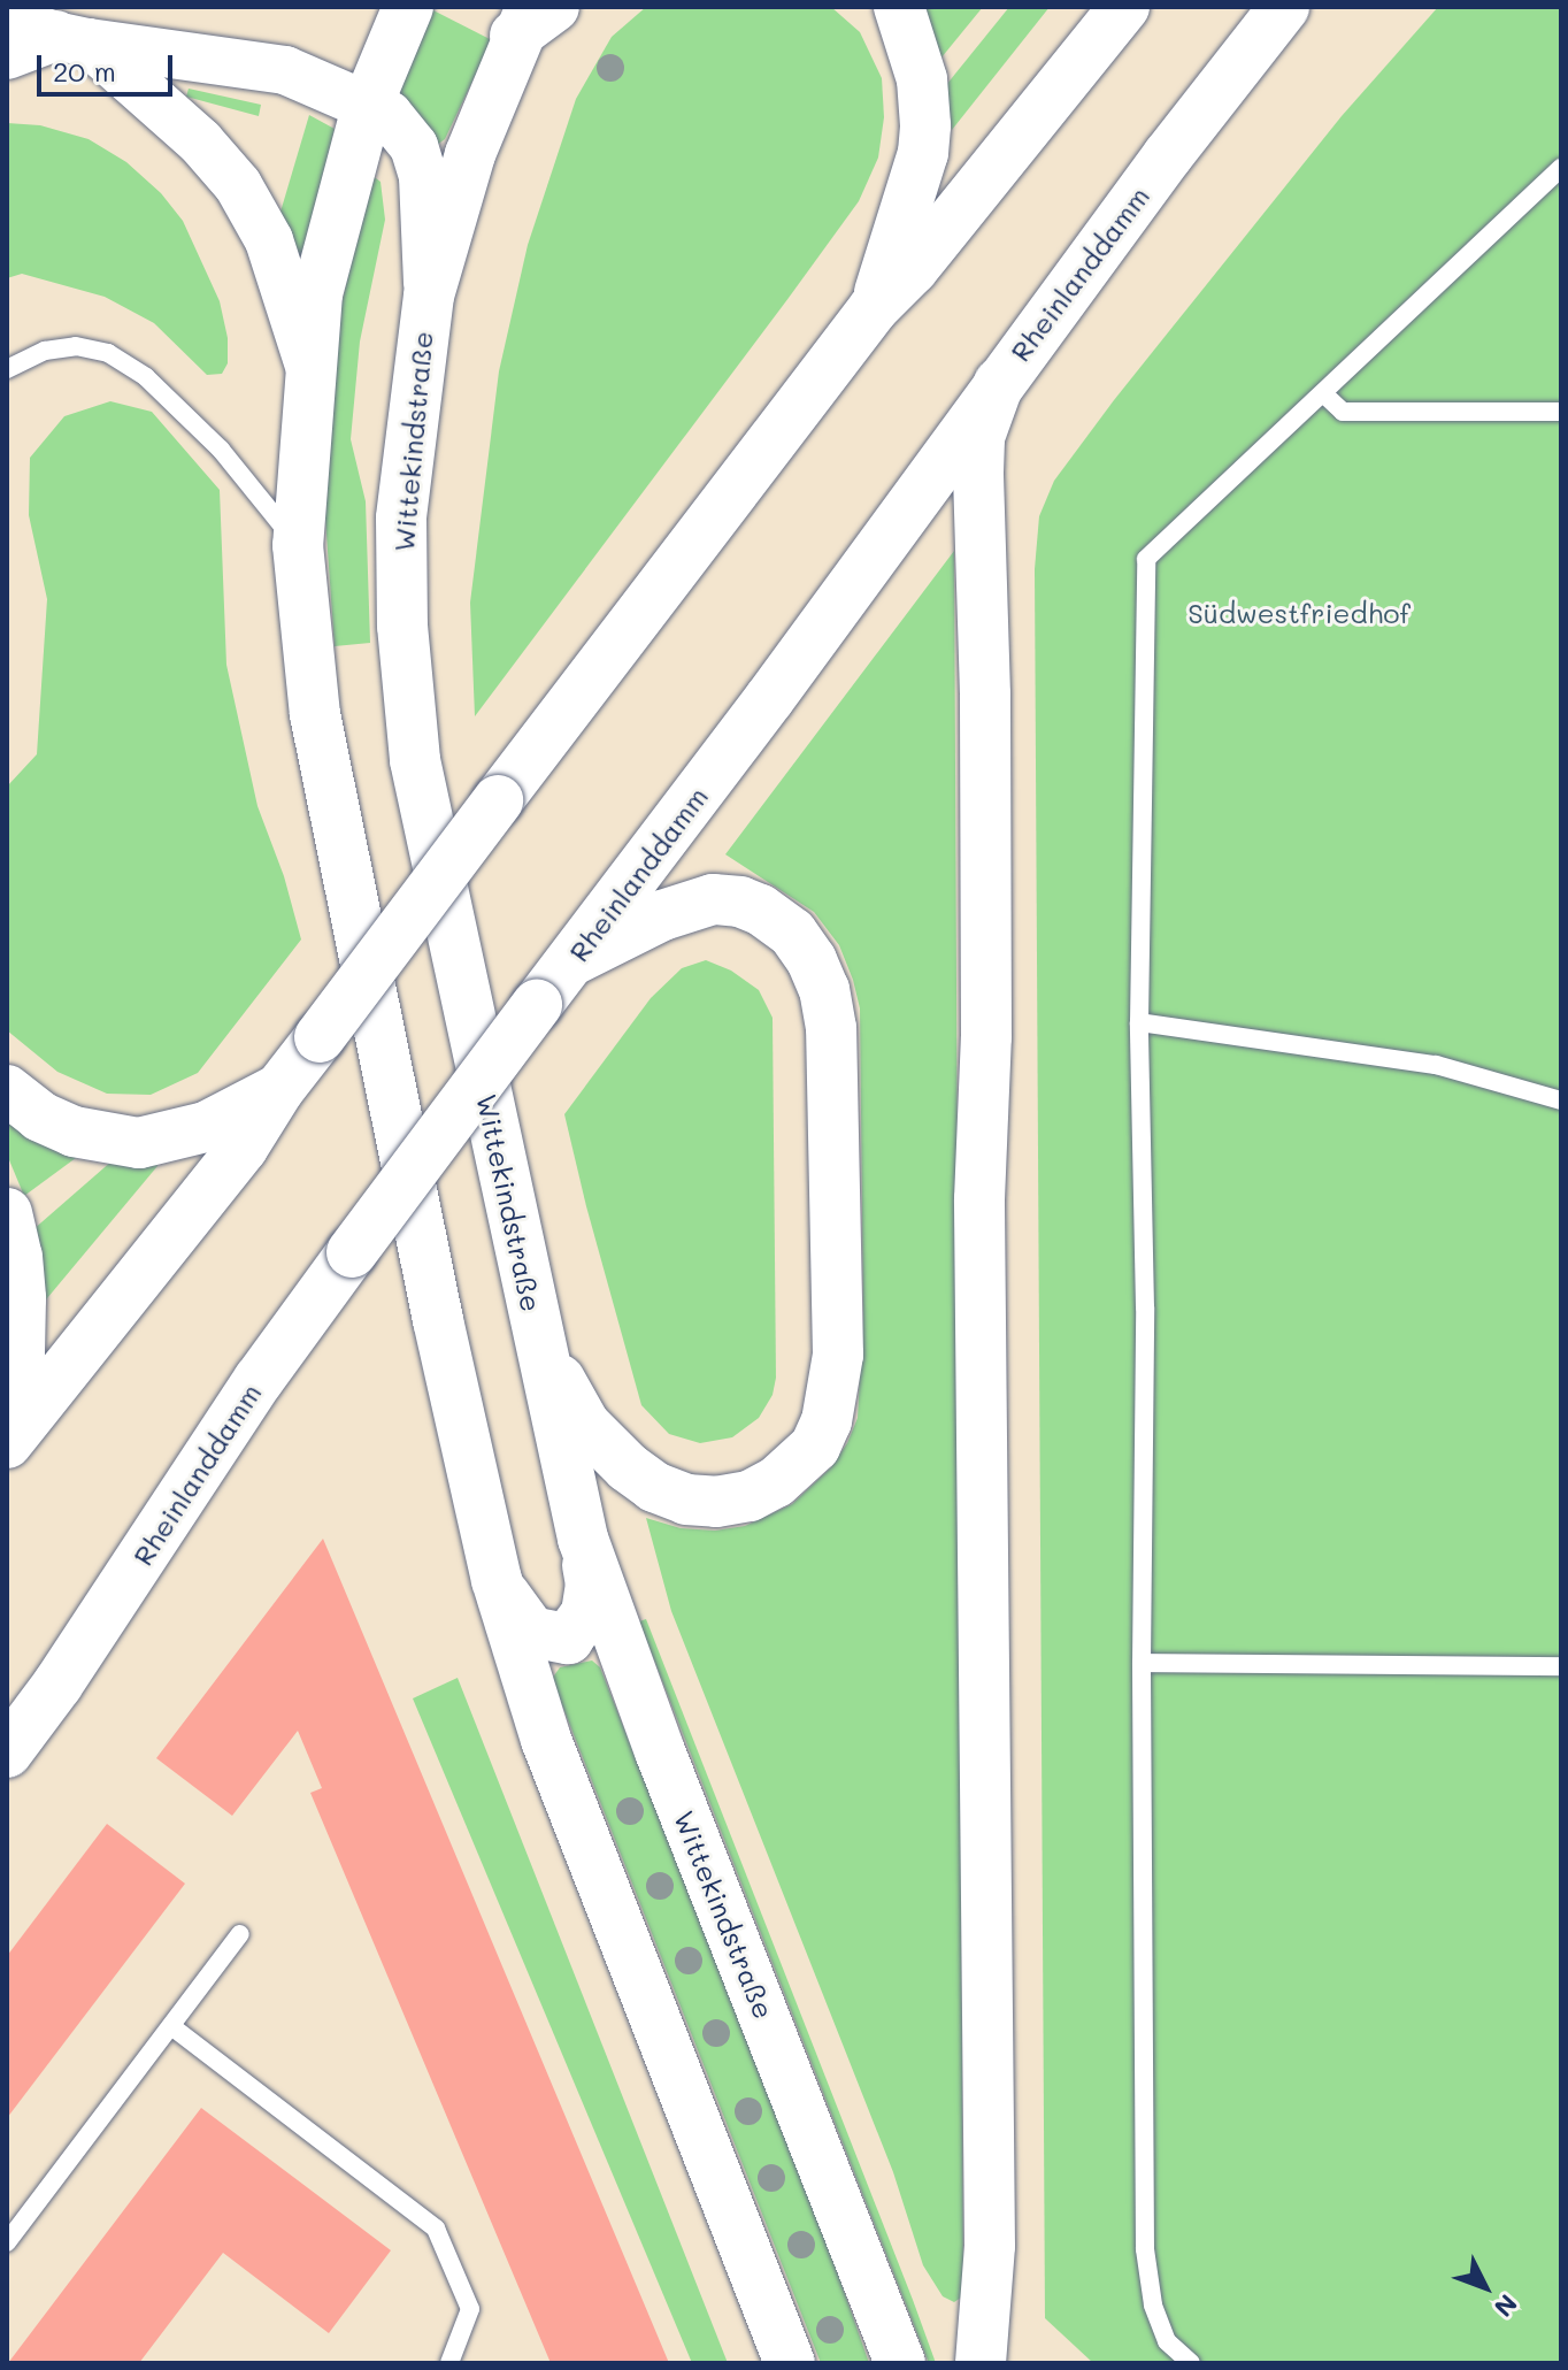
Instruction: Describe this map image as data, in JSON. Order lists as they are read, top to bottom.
{
  "streets": {
    "main road": ["Rheinlanddamm", "Wittekindstraße"]
  },
  "parks": ["Südwestfriedhof"],
  "scale_bar": "20 m",
  "north": "bottom right"
}
